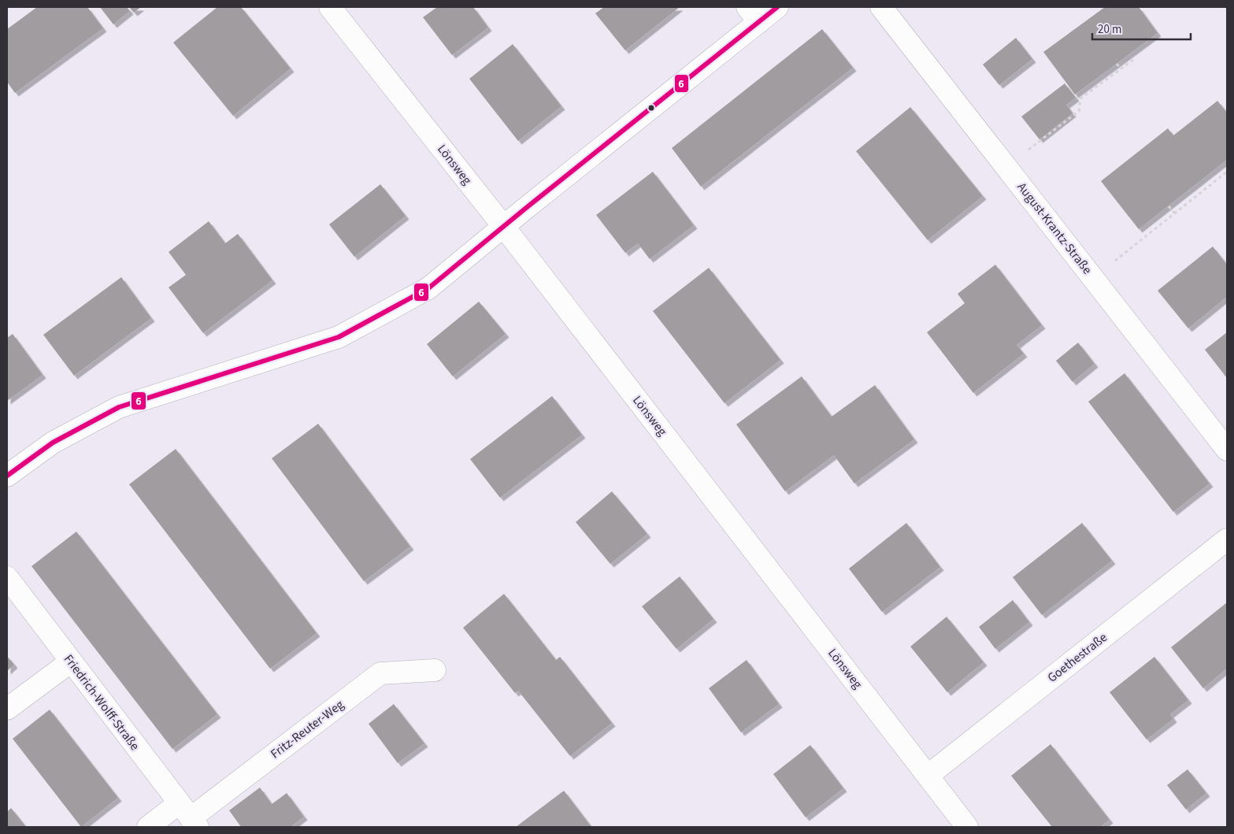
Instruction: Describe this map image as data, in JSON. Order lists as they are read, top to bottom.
{
  "streets": {
    "street": [
      "Lönsweg",
      "August-Krantz-Straße",
      "Goethestraße",
      "Friedrich-Wolff-Straße",
      "Fritz-Reuter-Weg"
    ]
  },
  "crossings": [
    ["Lönsweg", "Goethestraße"],
    ["Friedrich-Wolff-Straße", "Fritz-Reuter-Weg"]
  ],
  "lines": ["transit line 6"],
  "scale_bar": "20 m"
}
